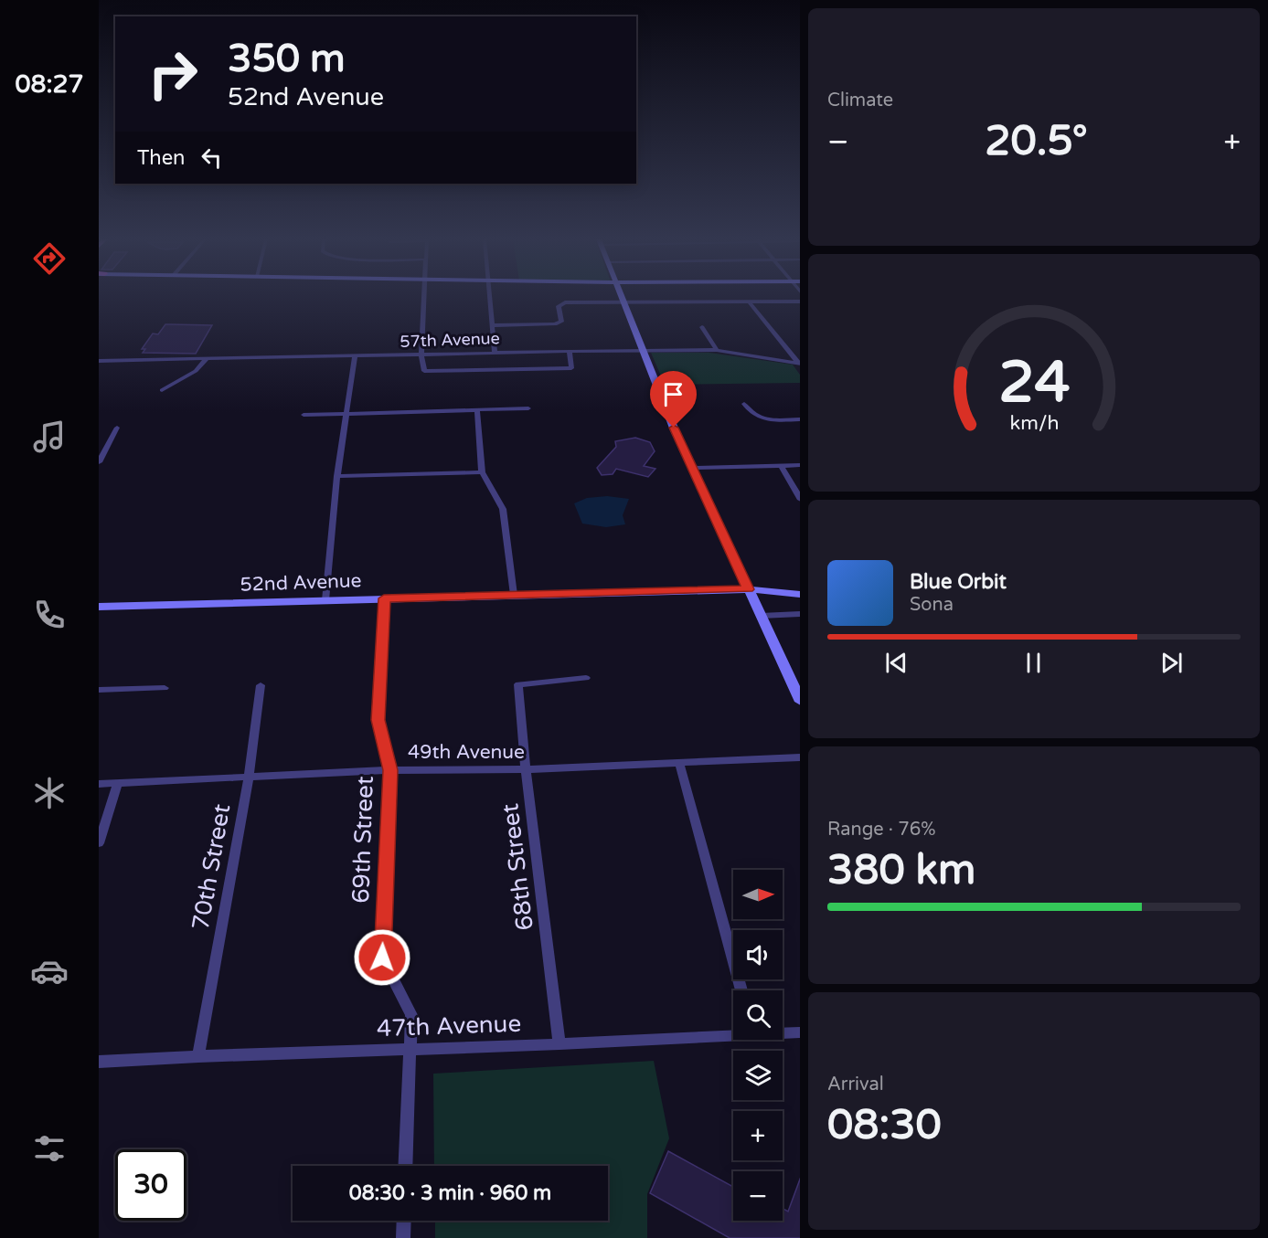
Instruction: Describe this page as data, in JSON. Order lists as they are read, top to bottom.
{
  "streets": {
    "street": [
      "57th Avenue",
      "52nd Avenue",
      "49th Avenue",
      "69th Street",
      "70th Street",
      "68th Street",
      "47th Avenue"
    ]
  },
  "crossings": [
    ["52nd Avenue", "69th Street"],
    ["49th Avenue", "69th Street"],
    ["49th Avenue", "70th Street"],
    ["49th Avenue", "68th Street"],
    ["69th Street", "47th Avenue"],
    ["70th Street", "47th Avenue"],
    ["68th Street", "47th Avenue"]
  ],
  "north": "right",
  "page": {
    "tabs": "08:27",
    "tile": [
      "Climate",
      ["Range · 76%", "380 km"],
      ["Arrival", "08:30"]
    ],
    "turn": ["350 m", "52nd Avenue"],
    "heat": ["−", "20.5°", "+"],
    "then": "Then",
    "song": ["Blue Orbit", "Sona"],
    "map_buttons": ["+", "−"],
    "limit": "30",
    "trip": "08:30 · 3 min · 960 m",
    "gauge": ["24", "km/h"]
  }
}
